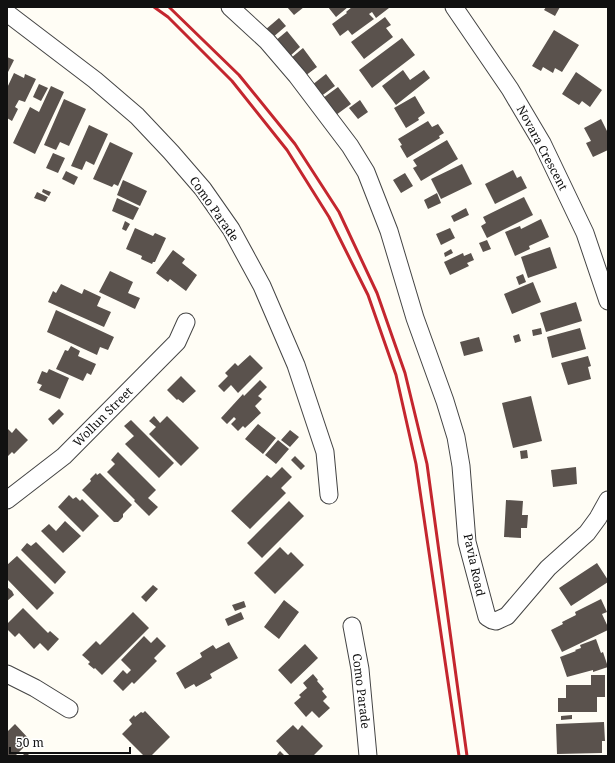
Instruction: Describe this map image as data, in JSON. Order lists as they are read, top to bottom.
{
  "streets": {
    "street": [
      "Novara Crescent",
      "Como Parade",
      "Wollun Street",
      "Pavia Road"
    ]
  },
  "scale_bar": "50 m"
}
